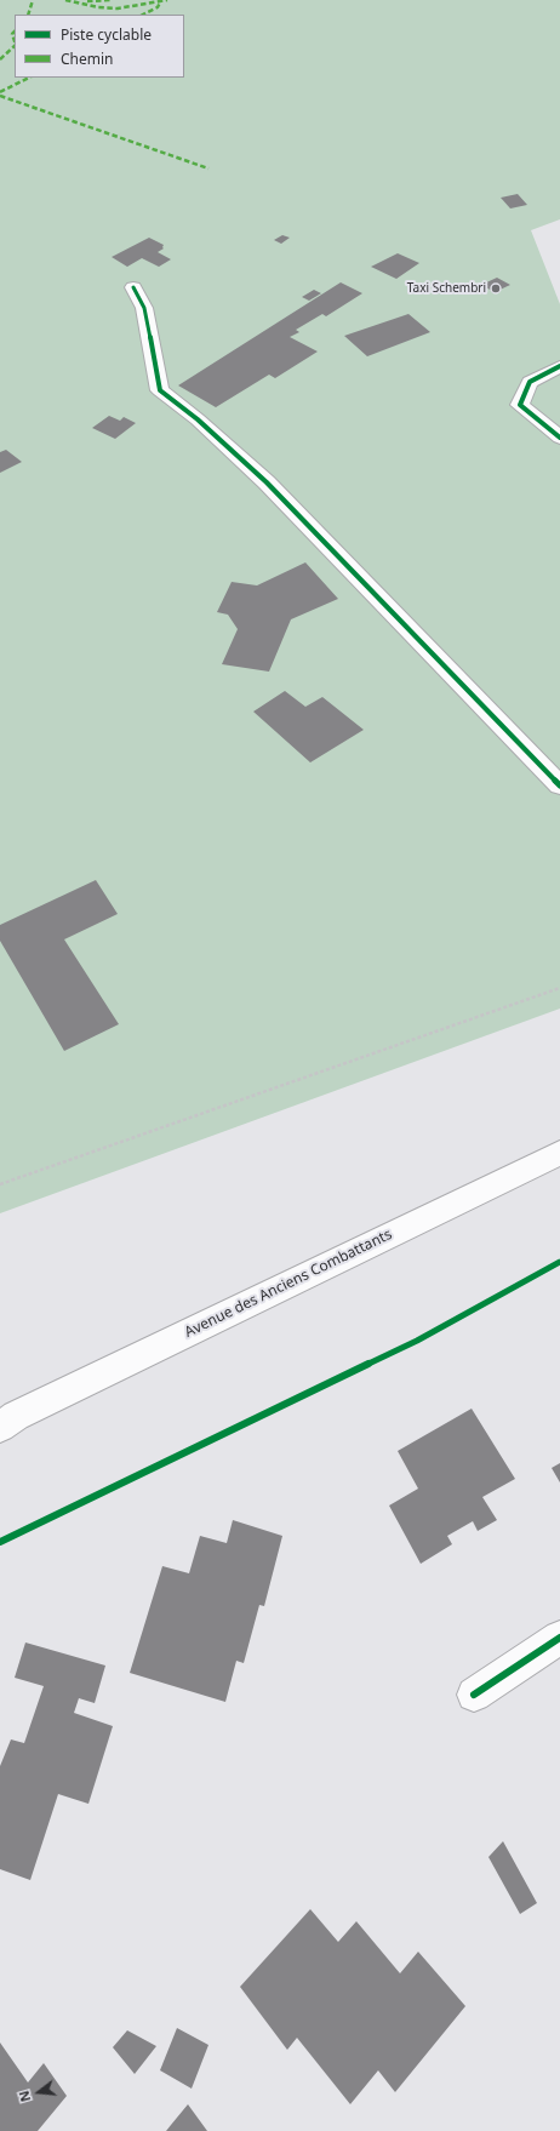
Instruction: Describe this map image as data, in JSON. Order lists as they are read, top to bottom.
{
  "streets": {
    "street": ["Avenue des Anciens Combattants"]
  },
  "places": ["Taxi Schembri"],
  "legend": ["Piste cyclable", "Chemin"],
  "north": "left"
}
